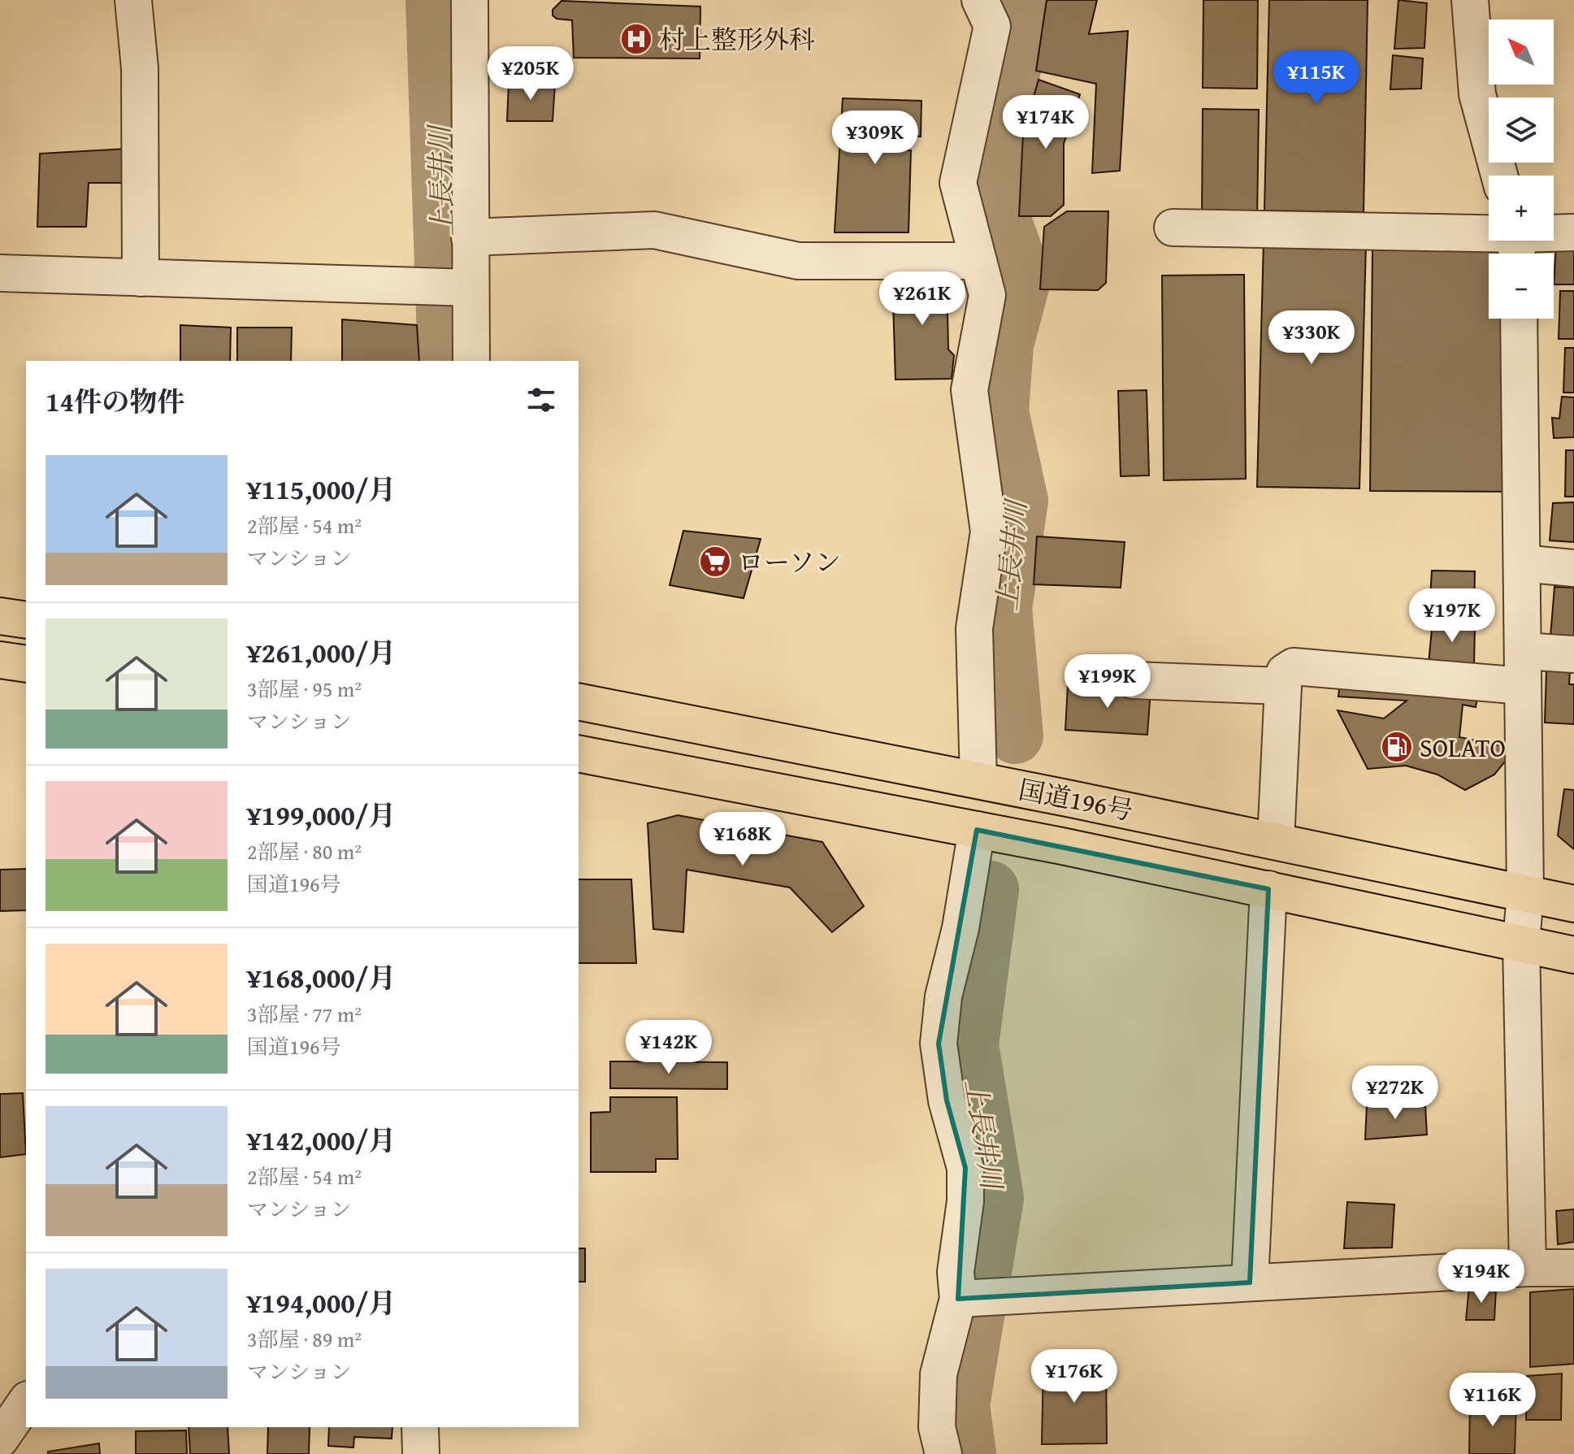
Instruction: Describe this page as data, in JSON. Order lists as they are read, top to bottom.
{
  "streets": {
    "highway": ["国道196号"]
  },
  "water": ["上長井川"],
  "places": {
    "hospital": ["村上整形外科"],
    "supermarket": ["ローソン"],
    "fuel station": ["SOLATO"]
  },
  "north": "top left",
  "page": {
    "map_buttons": ["+", "−"],
    "price": [
      "¥205K",
      "¥115K",
      "¥174K",
      "¥309K",
      "¥261K",
      "¥330K",
      "¥197K",
      "¥199K",
      "¥168K",
      "¥142K",
      "¥272K",
      "¥194K",
      "¥176K",
      "¥116K"
    ],
    "heading": "14件の物件",
    "list": [
      {
        "name": "¥115,000/月",
        "note": "2部屋 · 54 m² · マンション"
      },
      {
        "name": "¥261,000/月",
        "note": "3部屋 · 95 m² · マンション"
      },
      {
        "name": "¥199,000/月",
        "note": "2部屋 · 80 m² · 国道196号"
      },
      {
        "name": "¥168,000/月",
        "note": "3部屋 · 77 m² · 国道196号"
      },
      {
        "name": "¥142,000/月",
        "note": "2部屋 · 54 m² · マンション"
      },
      {
        "name": "¥194,000/月",
        "note": "3部屋 · 89 m² · マンション"
      }
    ]
  }
}
